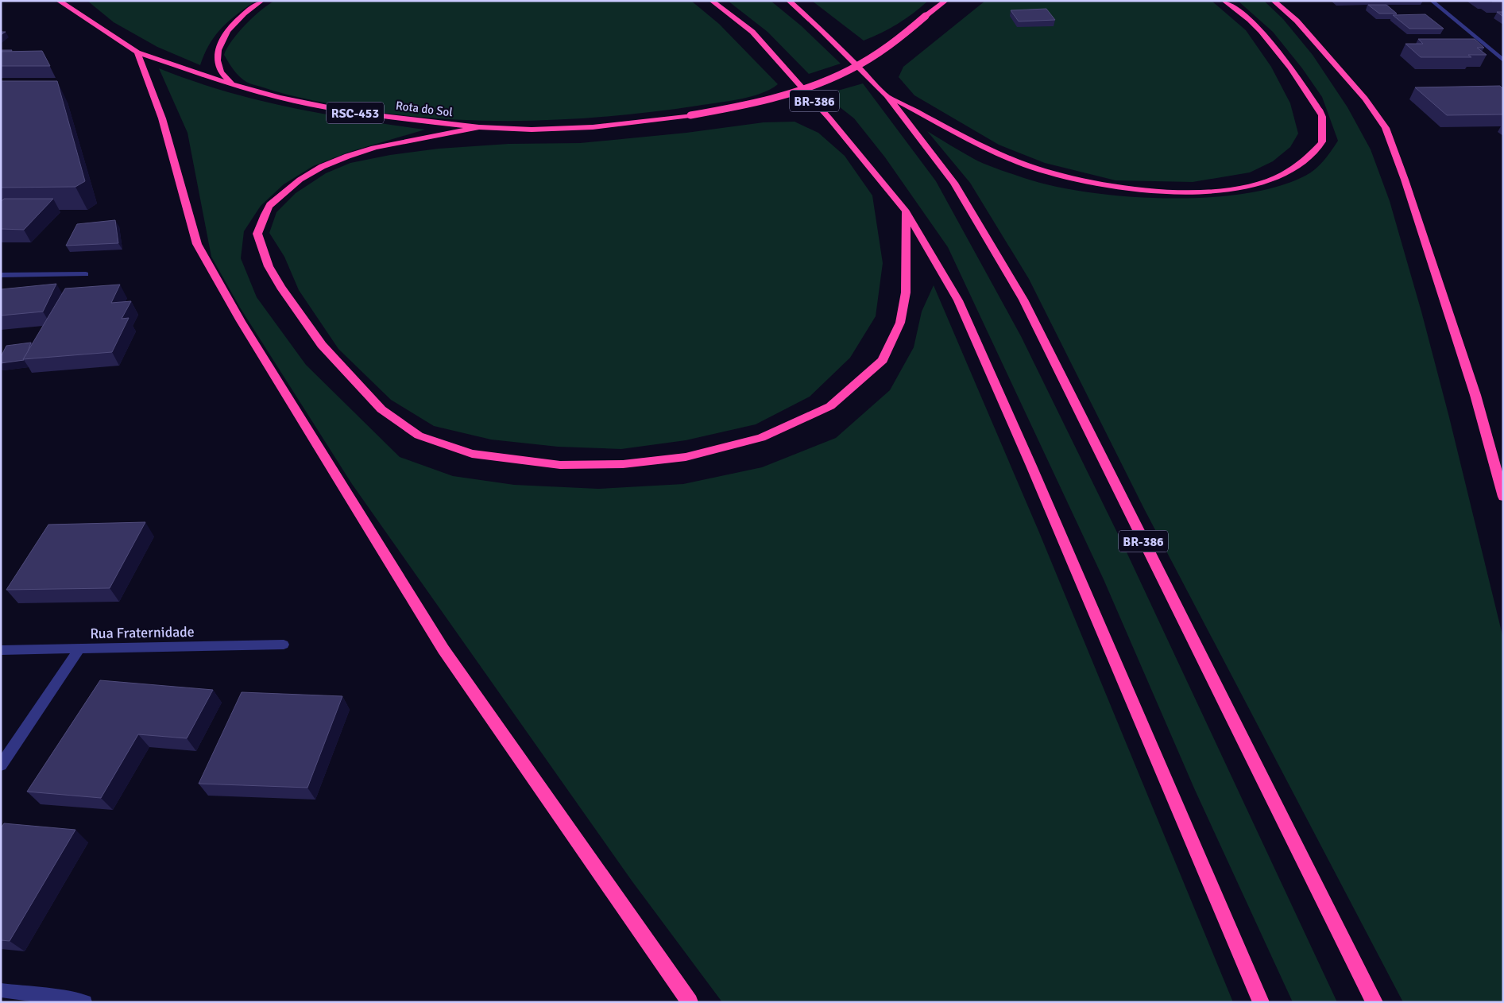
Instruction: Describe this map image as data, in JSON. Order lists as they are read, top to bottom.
{
  "streets": {
    "highway": ["BR-386", "Rota do Sol", "RSC-453"],
    "street": ["Rua Fraternidade"]
  }
}
